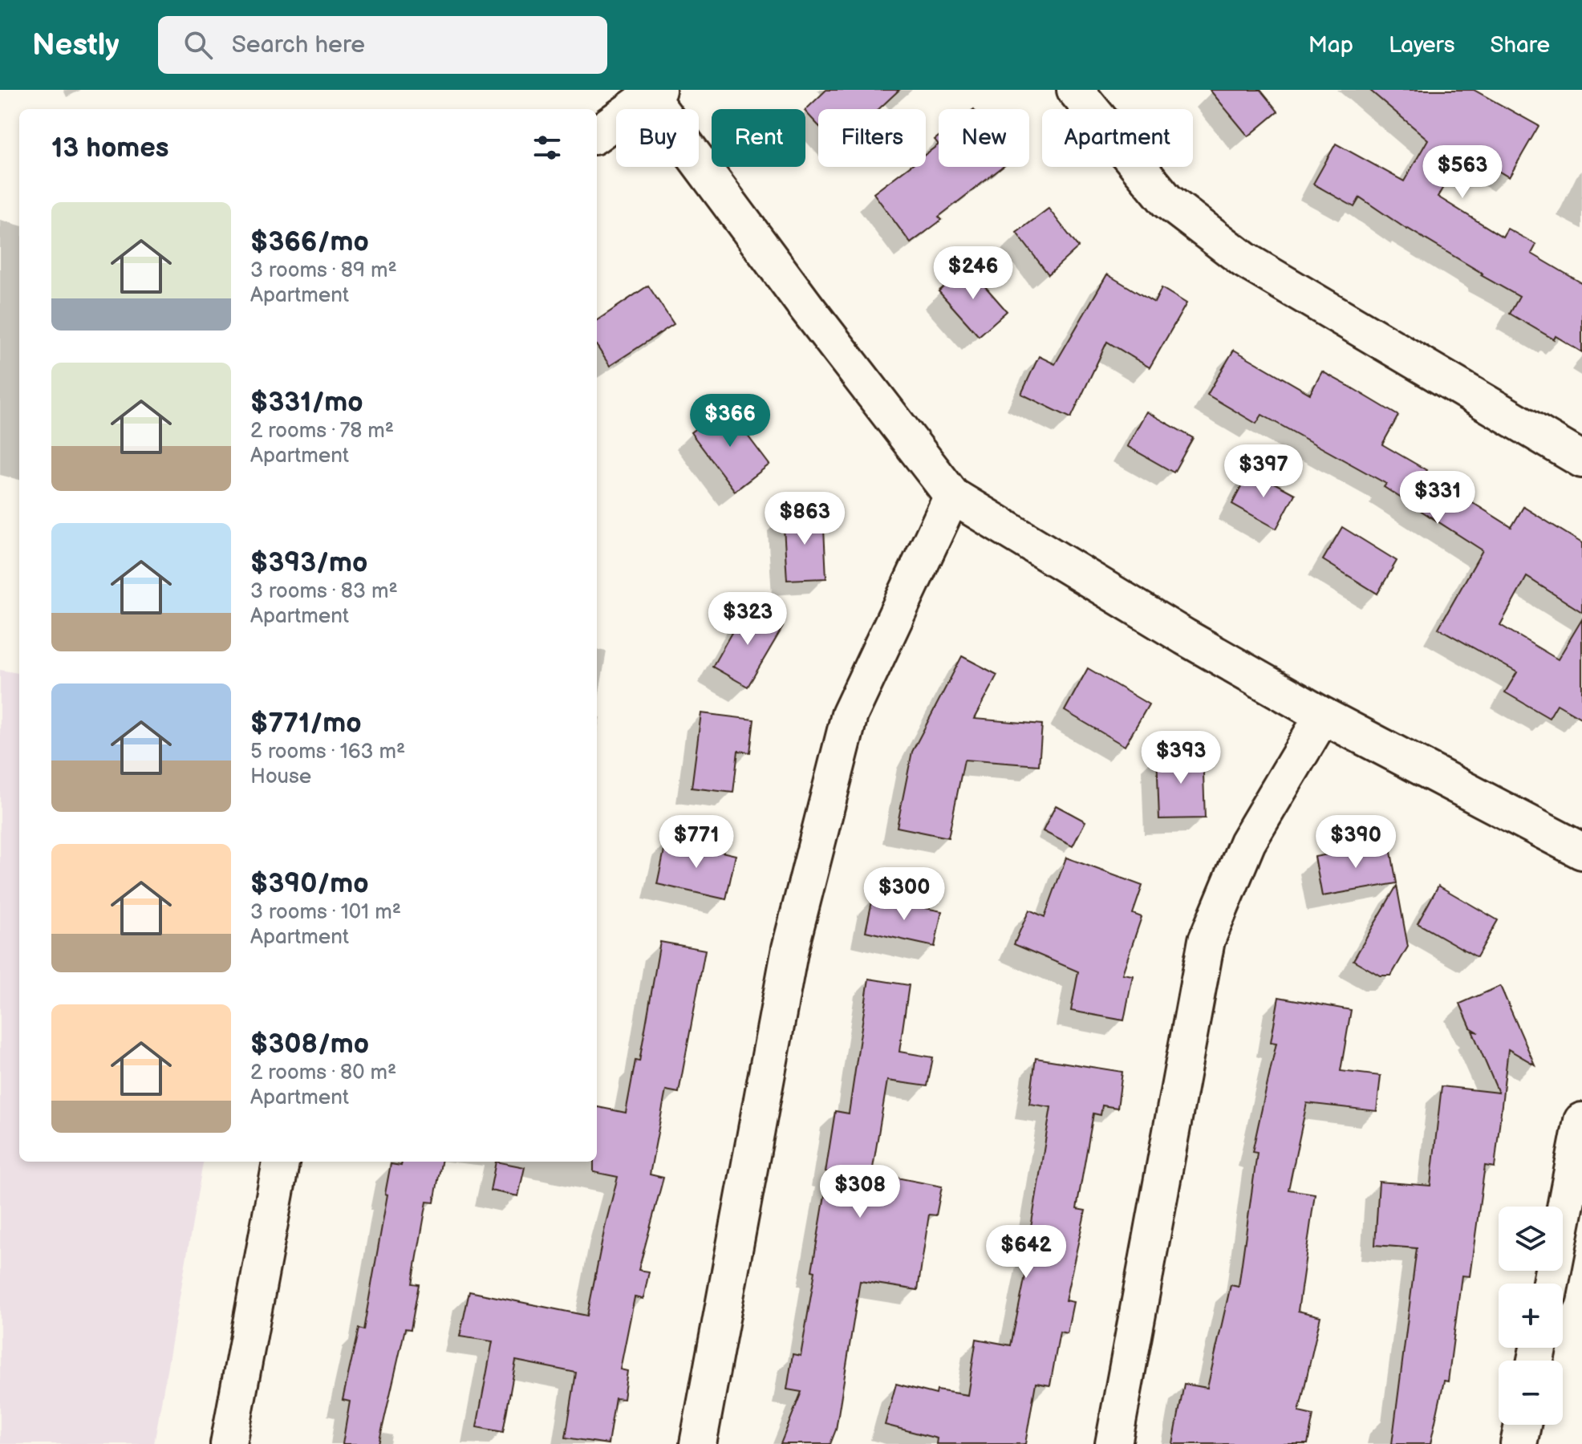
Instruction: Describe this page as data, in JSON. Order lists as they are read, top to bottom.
{
  "page": {
    "header": "Nestly",
    "search": "Search here",
    "nav": ["Map", "Layers", "Share"],
    "chip": [
      "Buy",
      "Rent",
      "Filters",
      "New",
      "Apartment"
    ],
    "heading": "13 homes",
    "price": [
      "$563",
      "$246",
      "$366",
      "$397",
      "$331",
      "$863",
      "$323",
      "$393",
      "$771",
      "$390",
      "$300",
      "$308",
      "$642"
    ],
    "list": [
      {
        "name": "$366/mo",
        "note": "3 rooms · 89 m² · Apartment"
      },
      {
        "name": "$331/mo",
        "note": "2 rooms · 78 m² · Apartment"
      },
      {
        "name": "$393/mo",
        "note": "3 rooms · 83 m² · Apartment"
      },
      {
        "name": "$771/mo",
        "note": "5 rooms · 163 m² · House"
      },
      {
        "name": "$390/mo",
        "note": "3 rooms · 101 m² · Apartment"
      },
      {
        "name": "$308/mo",
        "note": "2 rooms · 80 m² · Apartment"
      }
    ],
    "map_buttons": ["+", "−"]
  }
}
